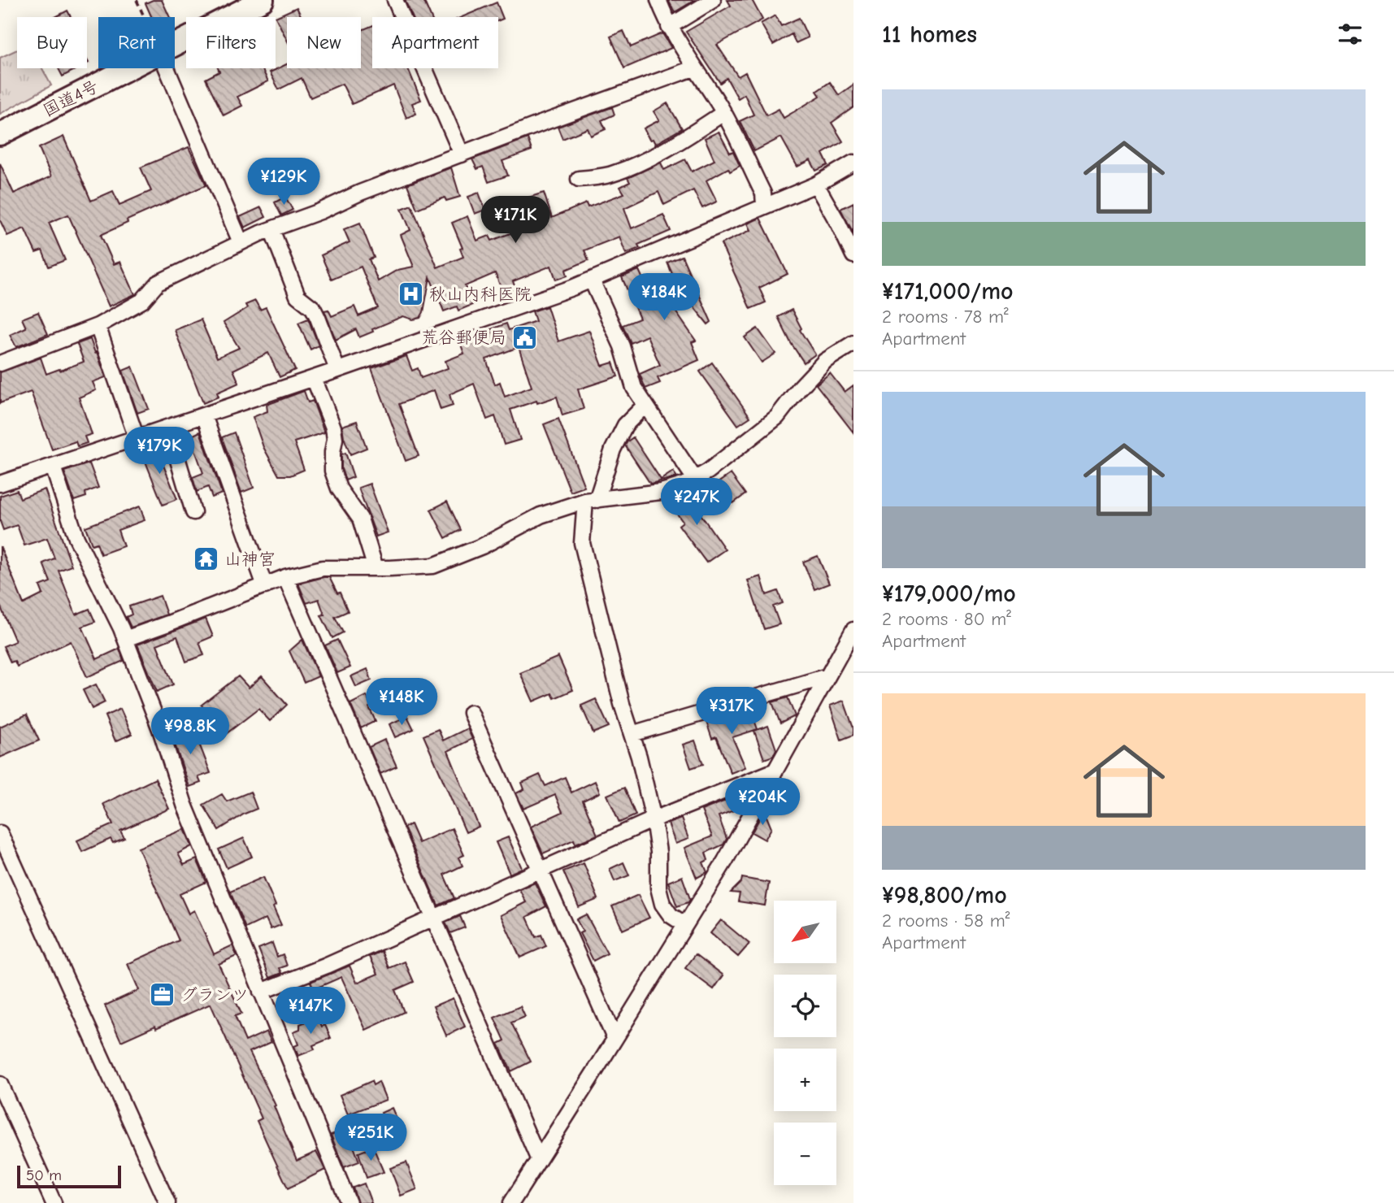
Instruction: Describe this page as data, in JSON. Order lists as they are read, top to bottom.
{
  "streets": {
    "highway": ["国道4号"]
  },
  "places": {
    "hospital": ["秋山内科医院"],
    "public building": ["荒谷郵便局"],
    "temple": ["山神宮"],
    "office": ["グランツ"]
  },
  "scale_bar": "50 m",
  "north": "bottom left",
  "page": {
    "heading": "11 homes",
    "chip": [
      "Buy",
      "Rent",
      "Filters",
      "New",
      "Apartment"
    ],
    "list": [
      {
        "name": "¥171,000/mo",
        "note": "2 rooms · 78 m² · Apartment"
      },
      {
        "name": "¥179,000/mo",
        "note": "2 rooms · 80 m² · Apartment"
      },
      {
        "name": "¥98,800/mo",
        "note": "2 rooms · 58 m² · Apartment"
      }
    ],
    "price": [
      "¥129K",
      "¥171K",
      "¥184K",
      "¥179K",
      "¥247K",
      "¥148K",
      "¥317K",
      "¥98.8K",
      "¥204K",
      "¥147K",
      "¥251K"
    ],
    "map_buttons": ["+", "−"],
    "scale": "50 m"
  }
}
